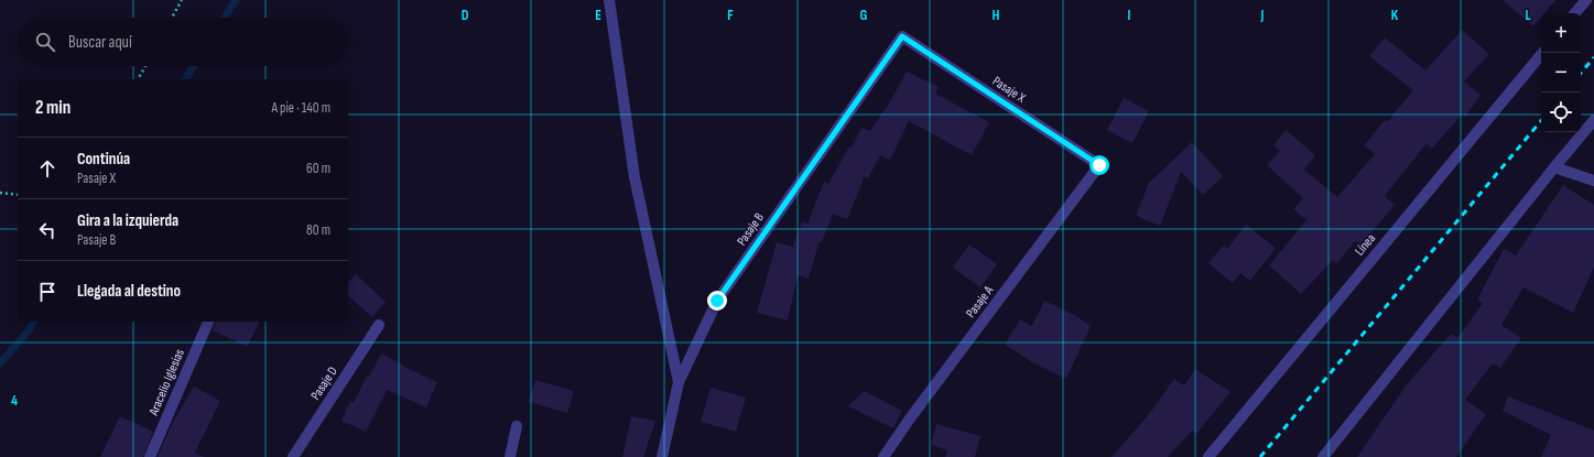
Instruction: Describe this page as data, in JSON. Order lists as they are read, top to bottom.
{
  "streets": {
    "street": [
      "Pasaje X",
      "Pasaje B",
      "Línea",
      "Pasaje A",
      "Aracelio Iglesias",
      "Pasaje D"
    ]
  },
  "crossings": [
    ["Pasaje X", "Pasaje B"],
    ["Pasaje X", "Pasaje A"]
  ],
  "page": {
    "map_buttons": ["+", "−"],
    "search": "Buscar aquí",
    "heading": ["2 min", "A pie · 140 m"],
    "list": [
      ["Continúa", "Pasaje X", "60 m"],
      ["Gira a la izquierda", "Pasaje B", "80 m"],
      "Llegada al destino"
    ]
  },
  "grid": {
    "columns": [
      "D",
      "E",
      "F",
      "G",
      "H",
      "I",
      "J",
      "K",
      "L"
    ],
    "rows": ["4"]
  }
}
